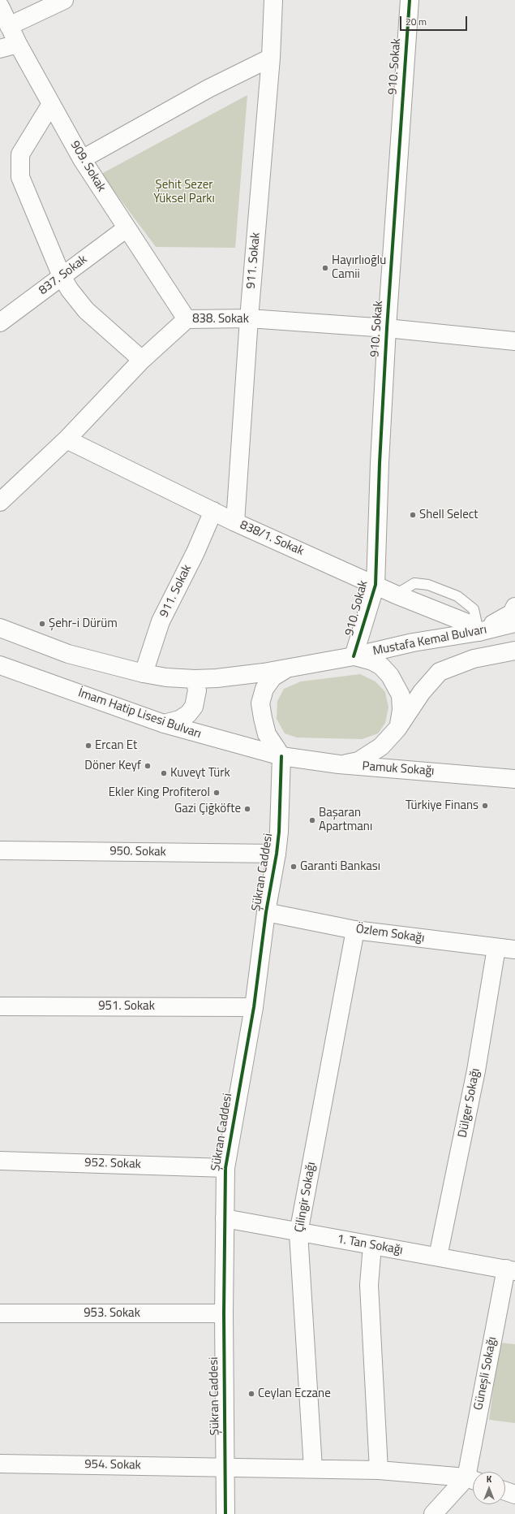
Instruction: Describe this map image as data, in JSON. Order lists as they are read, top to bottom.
{
  "streets": {
    "street": [
      "910. Sokak",
      "909. Sokak",
      "911. Sokak",
      "837. Sokak",
      "838. Sokak",
      "838/1. Sokak",
      "Mustafa Kemal Bulvarı",
      "İmam Hatip Lisesi Bulvarı",
      "Pamuk Sokağı",
      "950. Sokak",
      "Şükran Caddesi",
      "Özlem Sokağı",
      "951. Sokak",
      "Dülger Sokağı",
      "952. Sokak",
      "Çilingir Sokağı",
      "1. Tan Sokağı",
      "953. Sokak",
      "Güneşli Sokağı",
      "954. Sokak"
    ]
  },
  "crossings": [
    ["910. Sokak", "838. Sokak"],
    ["910. Sokak", "838/1. Sokak"],
    ["910. Sokak", "Mustafa Kemal Bulvarı"],
    ["909. Sokak", "837. Sokak"],
    ["909. Sokak", "838. Sokak"],
    ["911. Sokak", "838. Sokak"],
    ["911. Sokak", "838/1. Sokak"],
    ["838. Sokak", "838/1. Sokak"],
    ["838/1. Sokak", "Mustafa Kemal Bulvarı"],
    ["İmam Hatip Lisesi Bulvarı", "Pamuk Sokağı"],
    ["İmam Hatip Lisesi Bulvarı", "Şükran Caddesi"],
    ["Pamuk Sokağı", "Şükran Caddesi"],
    ["950. Sokak", "Şükran Caddesi"],
    ["Şükran Caddesi", "Özlem Sokağı"],
    ["Şükran Caddesi", "951. Sokak"],
    ["Şükran Caddesi", "952. Sokak"],
    ["Şükran Caddesi", "1. Tan Sokağı"],
    ["Şükran Caddesi", "953. Sokak"],
    ["Şükran Caddesi", "954. Sokak"],
    ["Özlem Sokağı", "Dülger Sokağı"],
    ["Özlem Sokağı", "Çilingir Sokağı"],
    ["Dülger Sokağı", "1. Tan Sokağı"],
    ["Çilingir Sokağı", "1. Tan Sokağı"],
    ["Çilingir Sokağı", "954. Sokak"],
    ["1. Tan Sokağı", "Güneşli Sokağı"]
  ],
  "parks": ["Şehit Sezer Yüksel Parkı"],
  "places": [
    "Hayırlıoğlu Camii",
    "Shell Select",
    "Şehr-i Dürüm",
    "Ercan Et",
    "Döner Keyf",
    "Kuveyt Türk",
    "Ekler King Profiterol",
    "Türkiye Finans",
    "Gazi Çiğköfte",
    "Başaran Apartmanı",
    "Garanti Bankası",
    "Ceylan Eczane"
  ],
  "scale_bar": "20 m",
  "north": "top"
}
